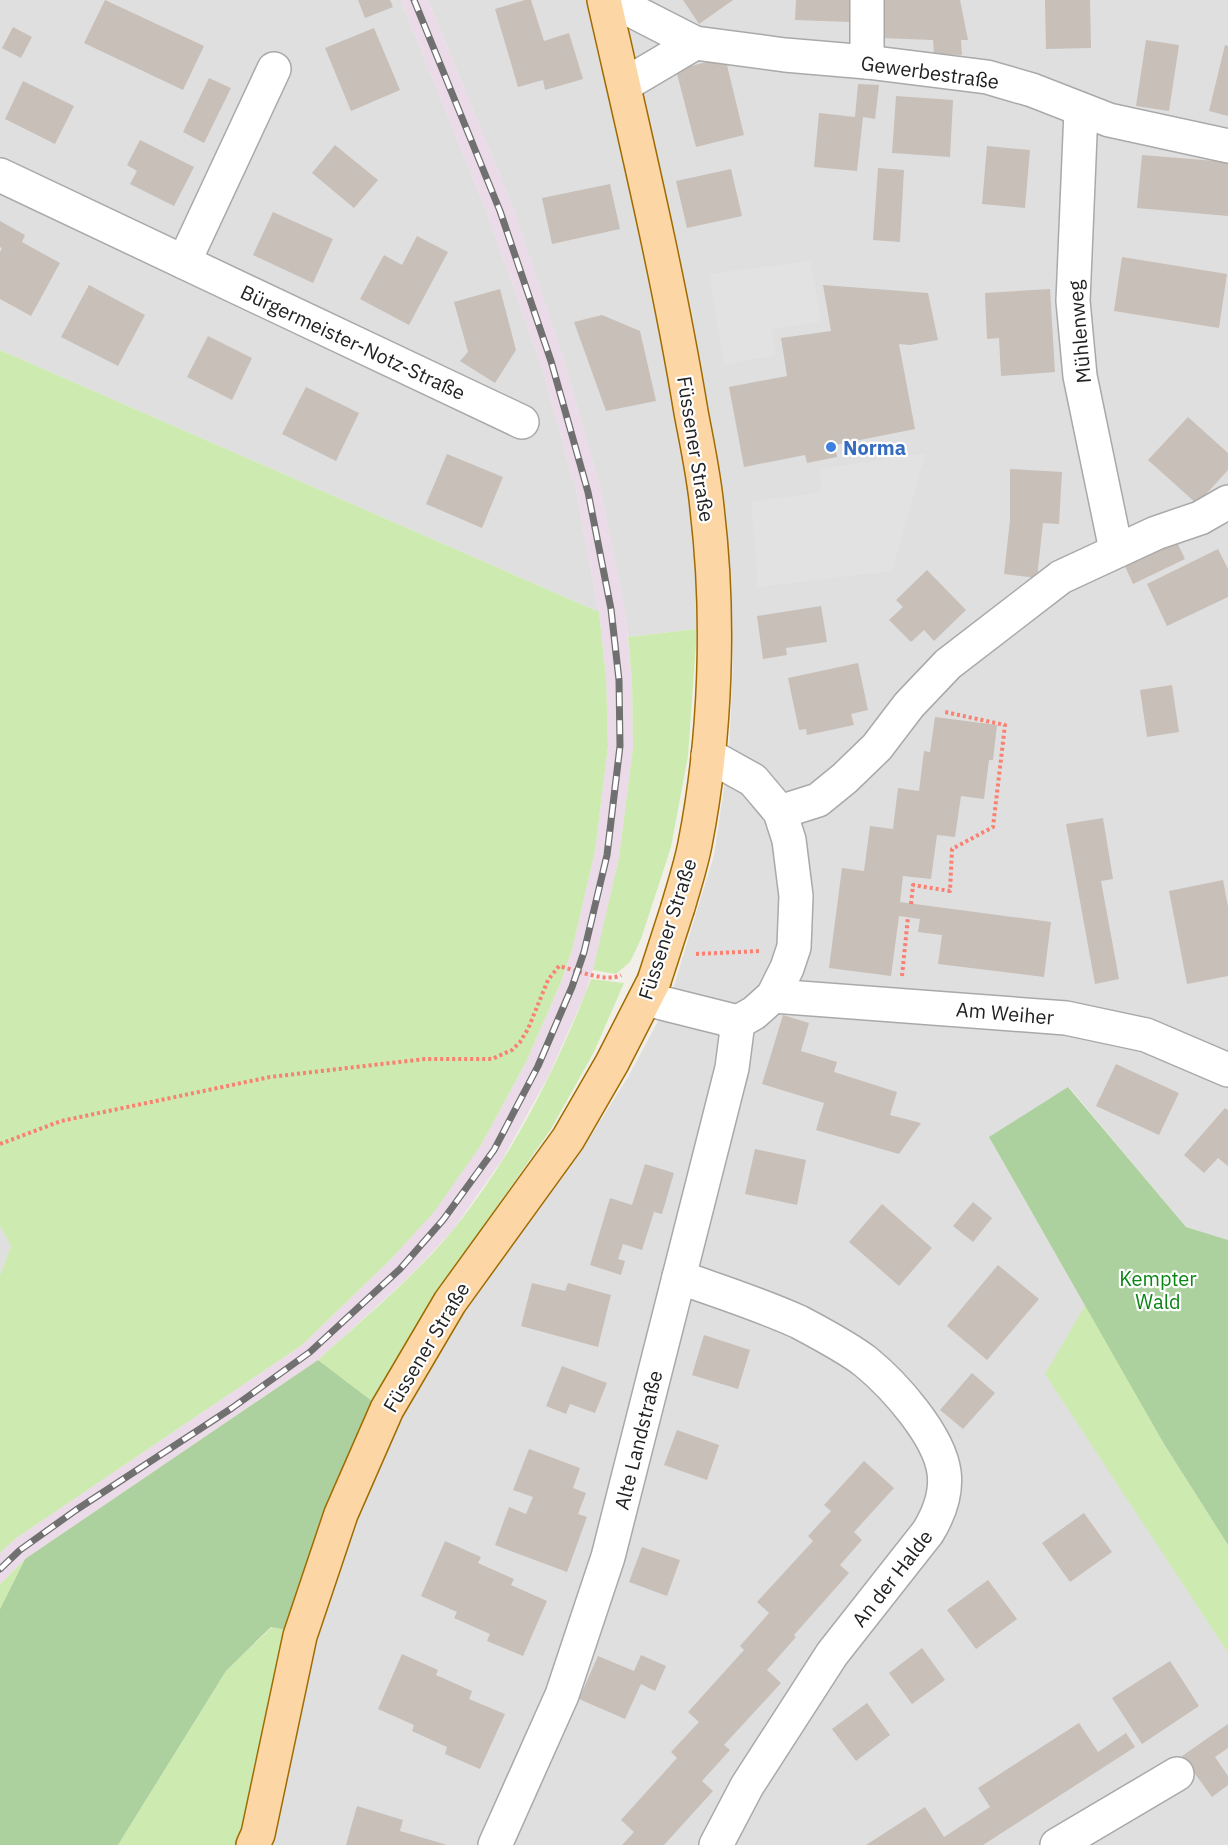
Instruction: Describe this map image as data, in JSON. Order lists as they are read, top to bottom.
{
  "streets": {
    "main road": ["Füssener Straße"],
    "street": [
      "Gewerbestraße",
      "Mühlenweg",
      "Bürgermeister-Notz-Straße",
      "Am Weiher",
      "Alte Landstraße",
      "An der Halde"
    ]
  },
  "crossings": [
    ["Gewerbestraße", "Mühlenweg"],
    ["Alte Landstraße", "An der Halde"]
  ],
  "parks": ["Kempter Wald"],
  "places": ["Norma"]
}
